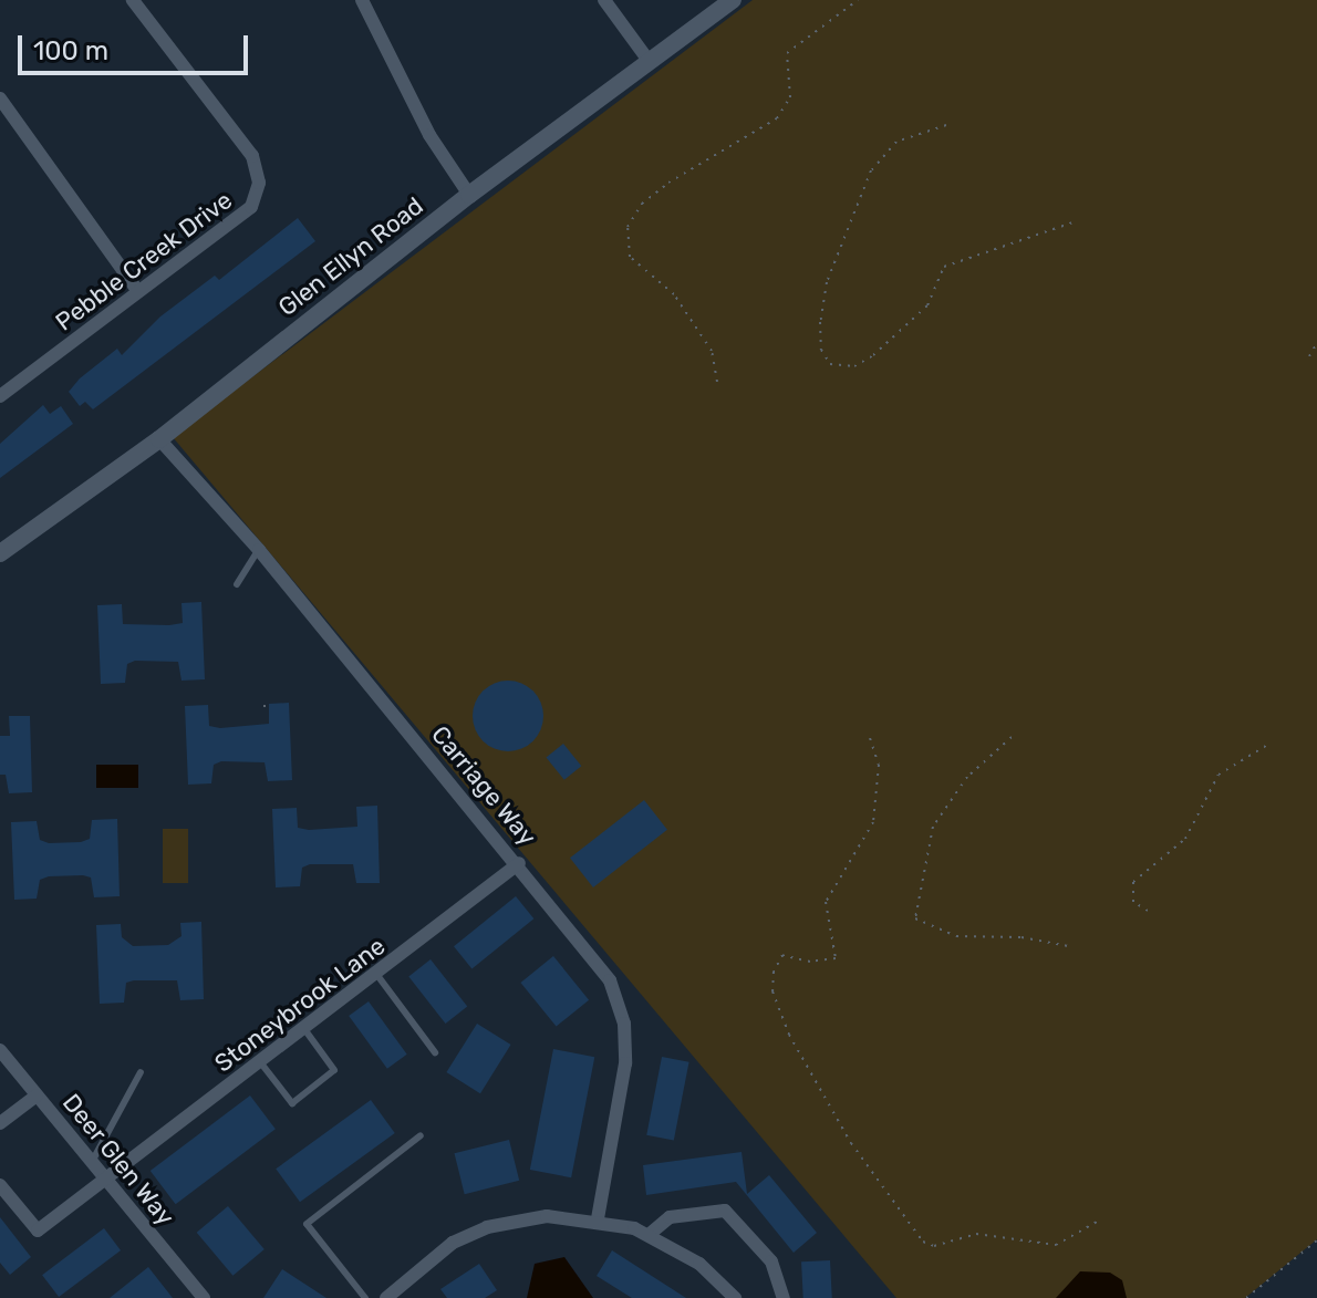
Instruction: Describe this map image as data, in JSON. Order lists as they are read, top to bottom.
{
  "streets": {
    "street": [
      "Glen Ellyn Road",
      "Pebble Creek Drive",
      "Carriage Way",
      "Stoneybrook Lane",
      "Deer Glen Way"
    ]
  },
  "crossings": [
    ["Glen Ellyn Road", "Carriage Way"],
    ["Carriage Way", "Stoneybrook Lane"],
    ["Stoneybrook Lane", "Deer Glen Way"]
  ],
  "scale_bar": "100 m"
}
